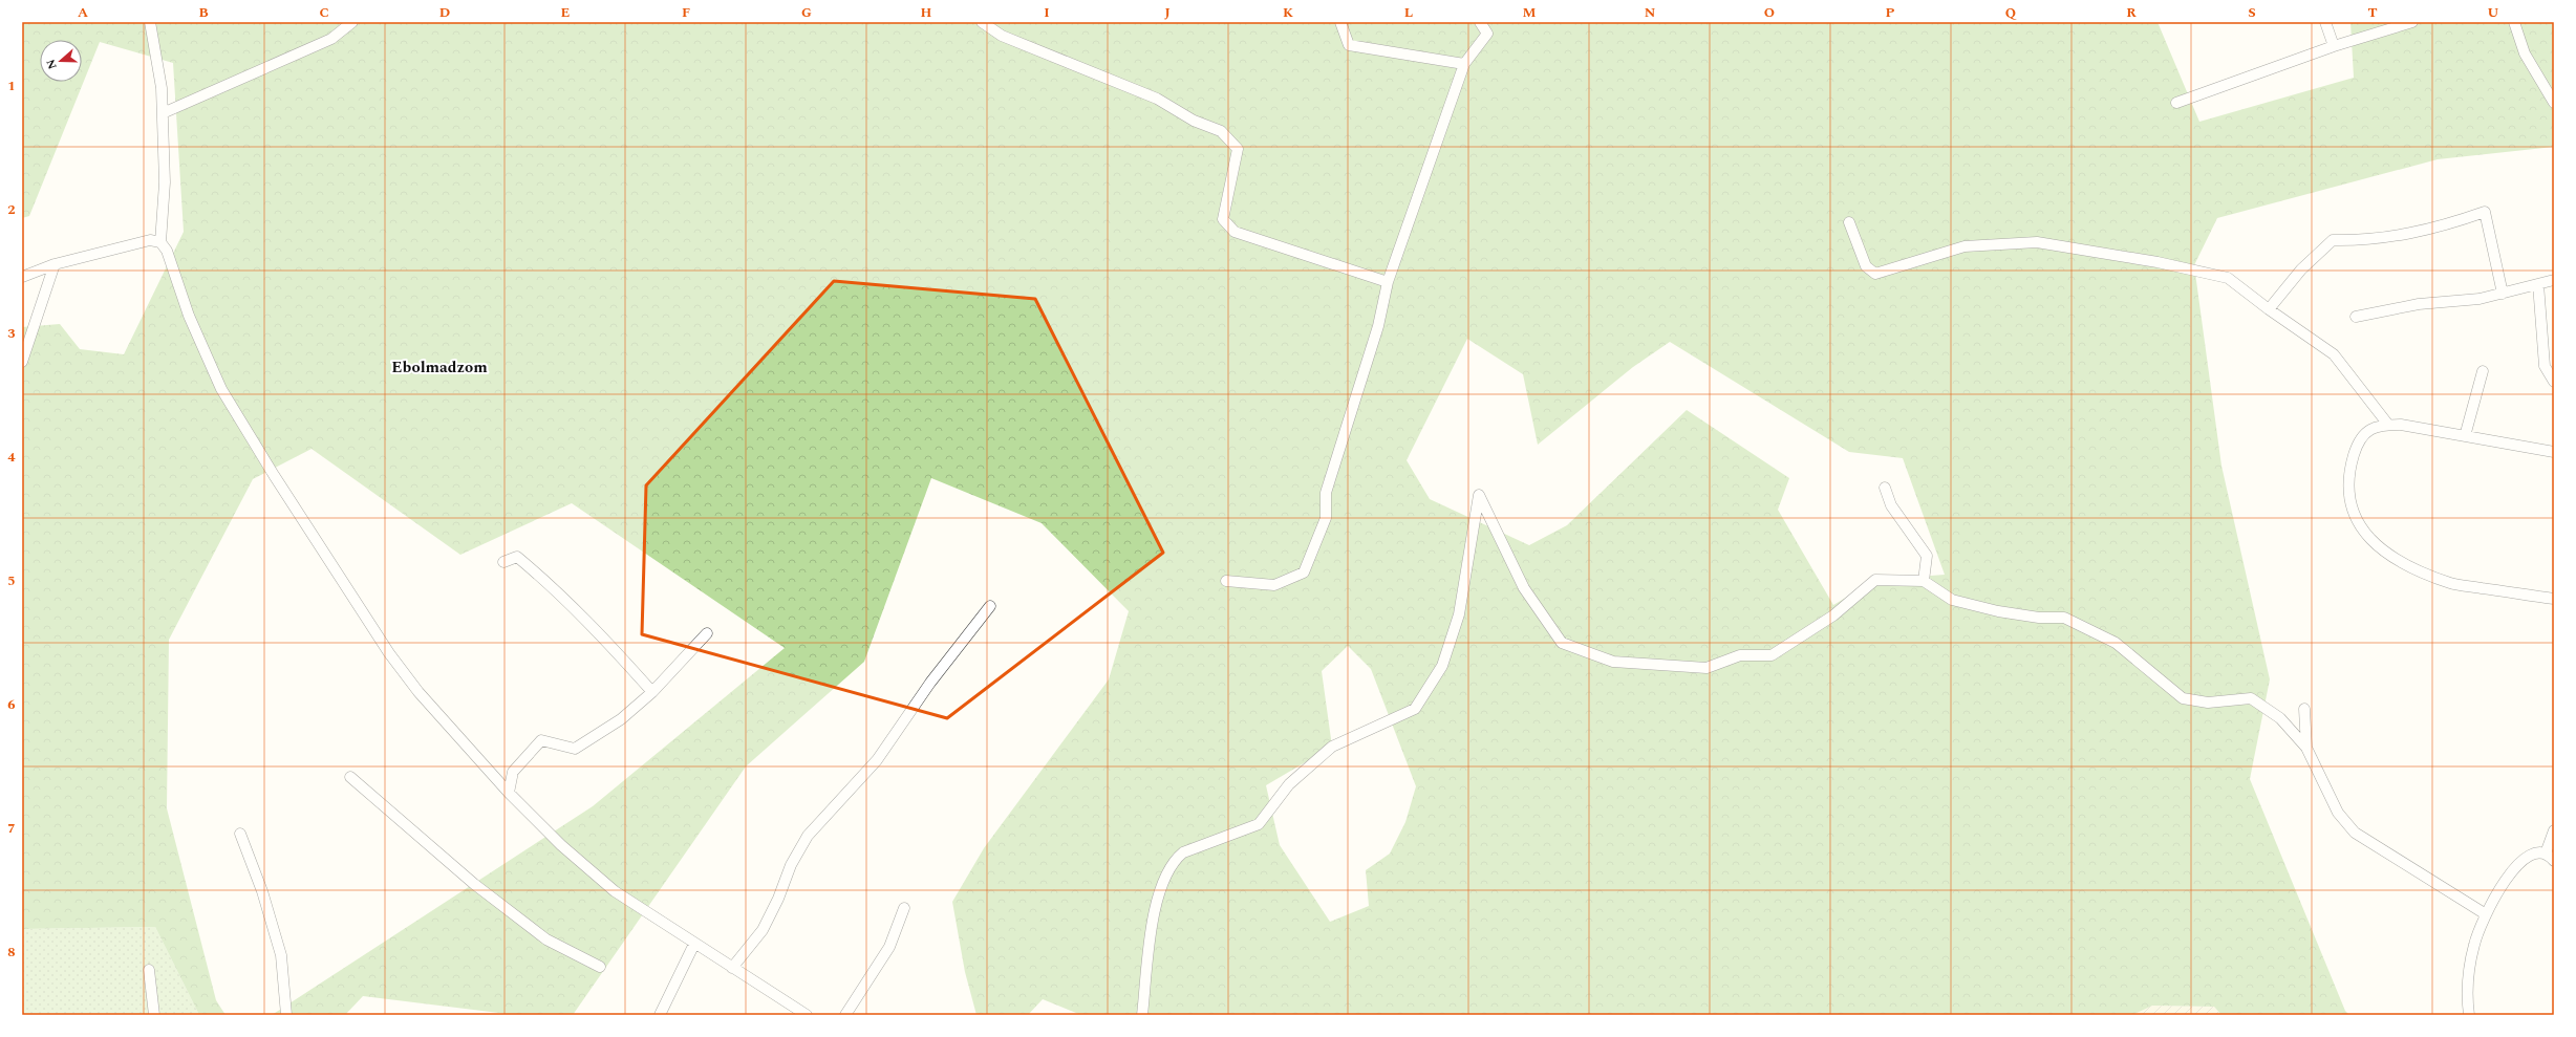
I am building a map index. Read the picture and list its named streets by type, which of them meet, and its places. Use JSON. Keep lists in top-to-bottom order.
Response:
{
  "districts": ["Ebolmadzom"],
  "north": "left",
  "grid": {
    "columns": [
      "A",
      "B",
      "C",
      "D",
      "E",
      "F",
      "G",
      "H",
      "I",
      "J",
      "K",
      "L",
      "M",
      "N",
      "O",
      "P",
      "Q",
      "R",
      "S",
      "T",
      "U"
    ],
    "rows": [
      "1",
      "2",
      "3",
      "4",
      "5",
      "6",
      "7",
      "8"
    ]
  }
}
